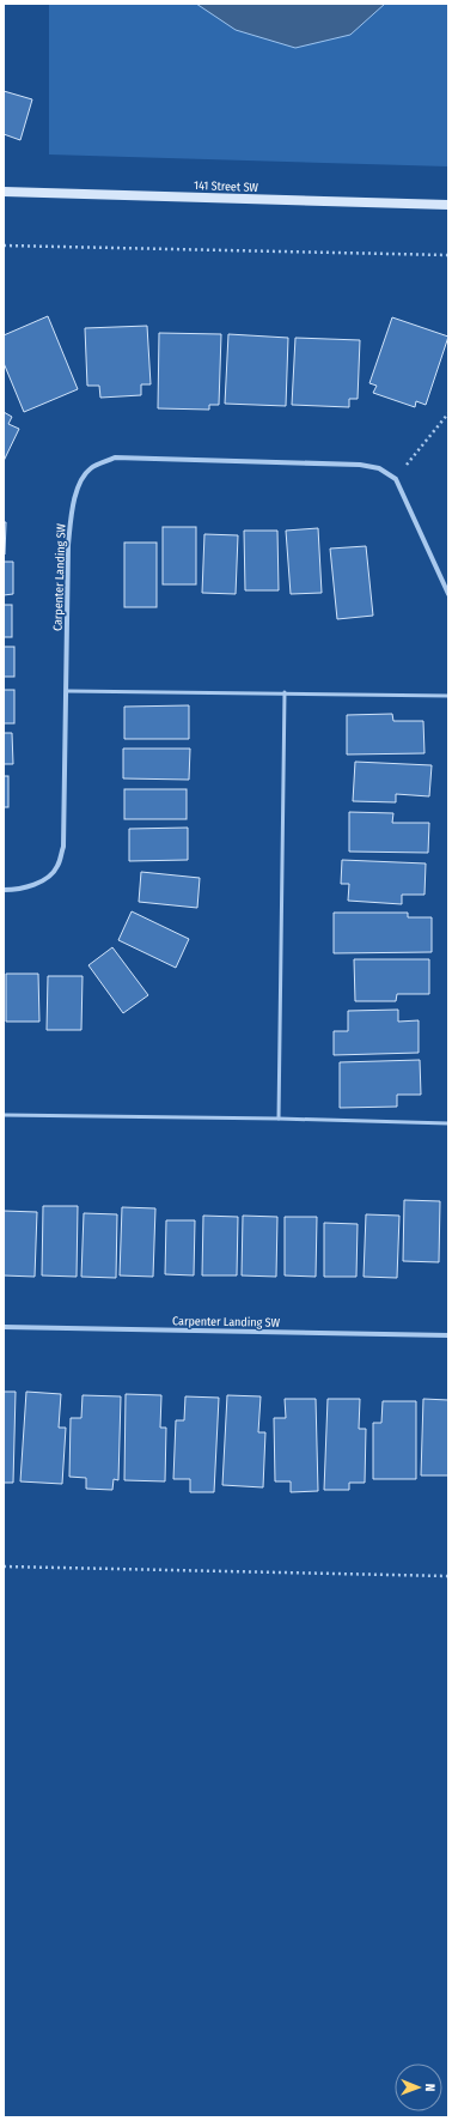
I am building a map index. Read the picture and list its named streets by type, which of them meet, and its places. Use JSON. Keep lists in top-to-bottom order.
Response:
{
  "streets": {
    "main road": ["141 Street SW"],
    "street": ["Carpenter Landing SW"]
  },
  "north": "right"
}
